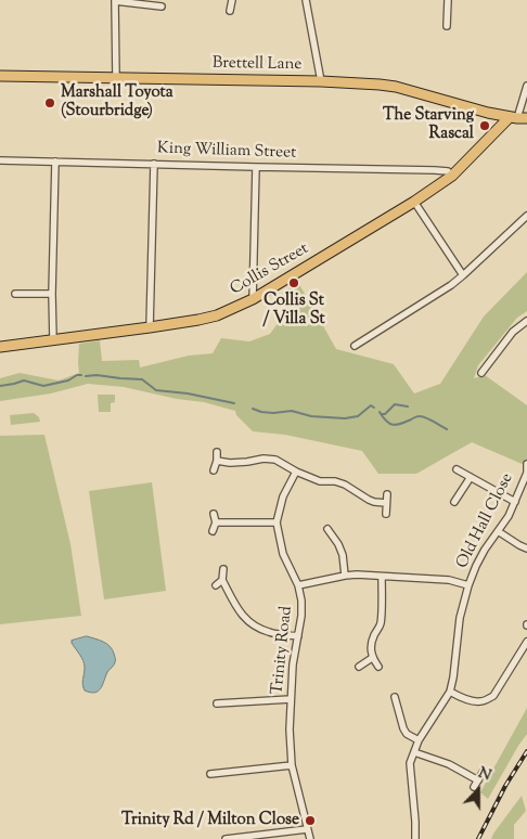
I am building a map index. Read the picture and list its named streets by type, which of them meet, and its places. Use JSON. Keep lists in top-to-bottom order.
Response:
{
  "streets": {
    "main road": ["Brettell Lane", "Collis Street"],
    "street": ["King William Street", "Old Hall Close", "Trinity Road"]
  },
  "crossings": [
    ["Brettell Lane", "Collis Street"],
    ["King William Street", "Collis Street"]
  ],
  "places": [
    "Marshall Toyota (Stourbridge)",
    "The Starving Rascal",
    "Collis St / Villa St",
    "Trinity Rd / Milton Close"
  ],
  "north": "top"
}
